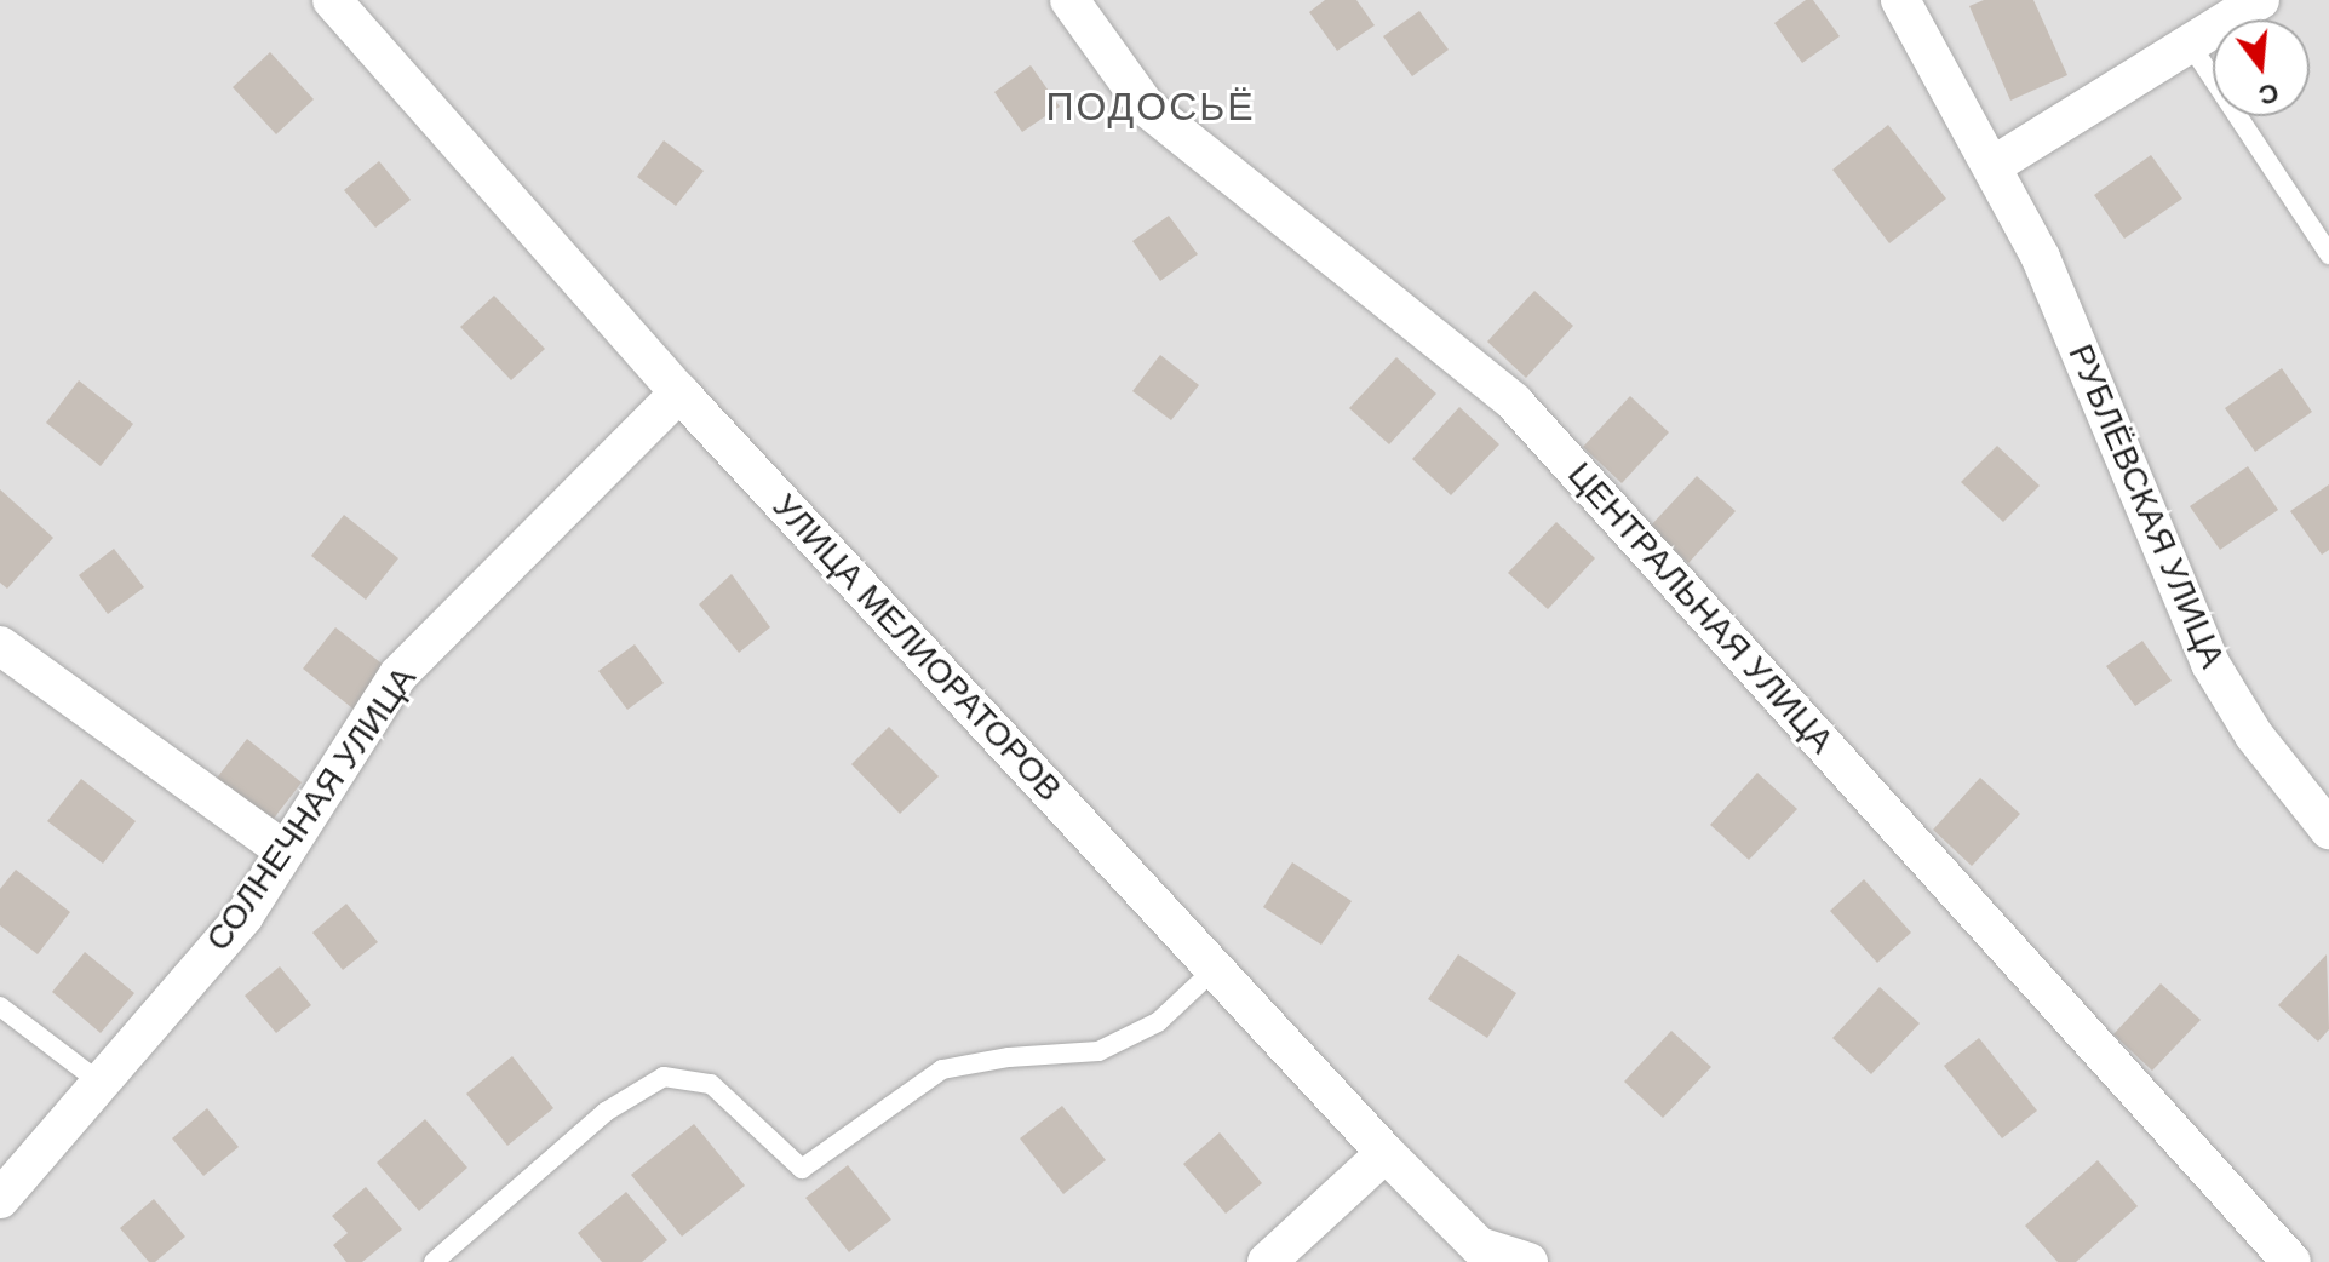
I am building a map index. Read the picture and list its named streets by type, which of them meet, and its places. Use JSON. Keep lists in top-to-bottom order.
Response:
{
  "streets": {
    "street": [
      "РУБЛЁВСКАЯ УЛИЦА",
      "ЦЕНТРАЛЬНАЯ УЛИЦА",
      "УЛИЦА МЕЛИОРАТОРОВ",
      "СОЛНЕЧНАЯ УЛИЦА"
    ]
  },
  "crossings": [
    ["УЛИЦА МЕЛИОРАТОРОВ", "СОЛНЕЧНАЯ УЛИЦА"]
  ],
  "districts": ["ПОДОСЬЁ"],
  "north": "bottom"
}
